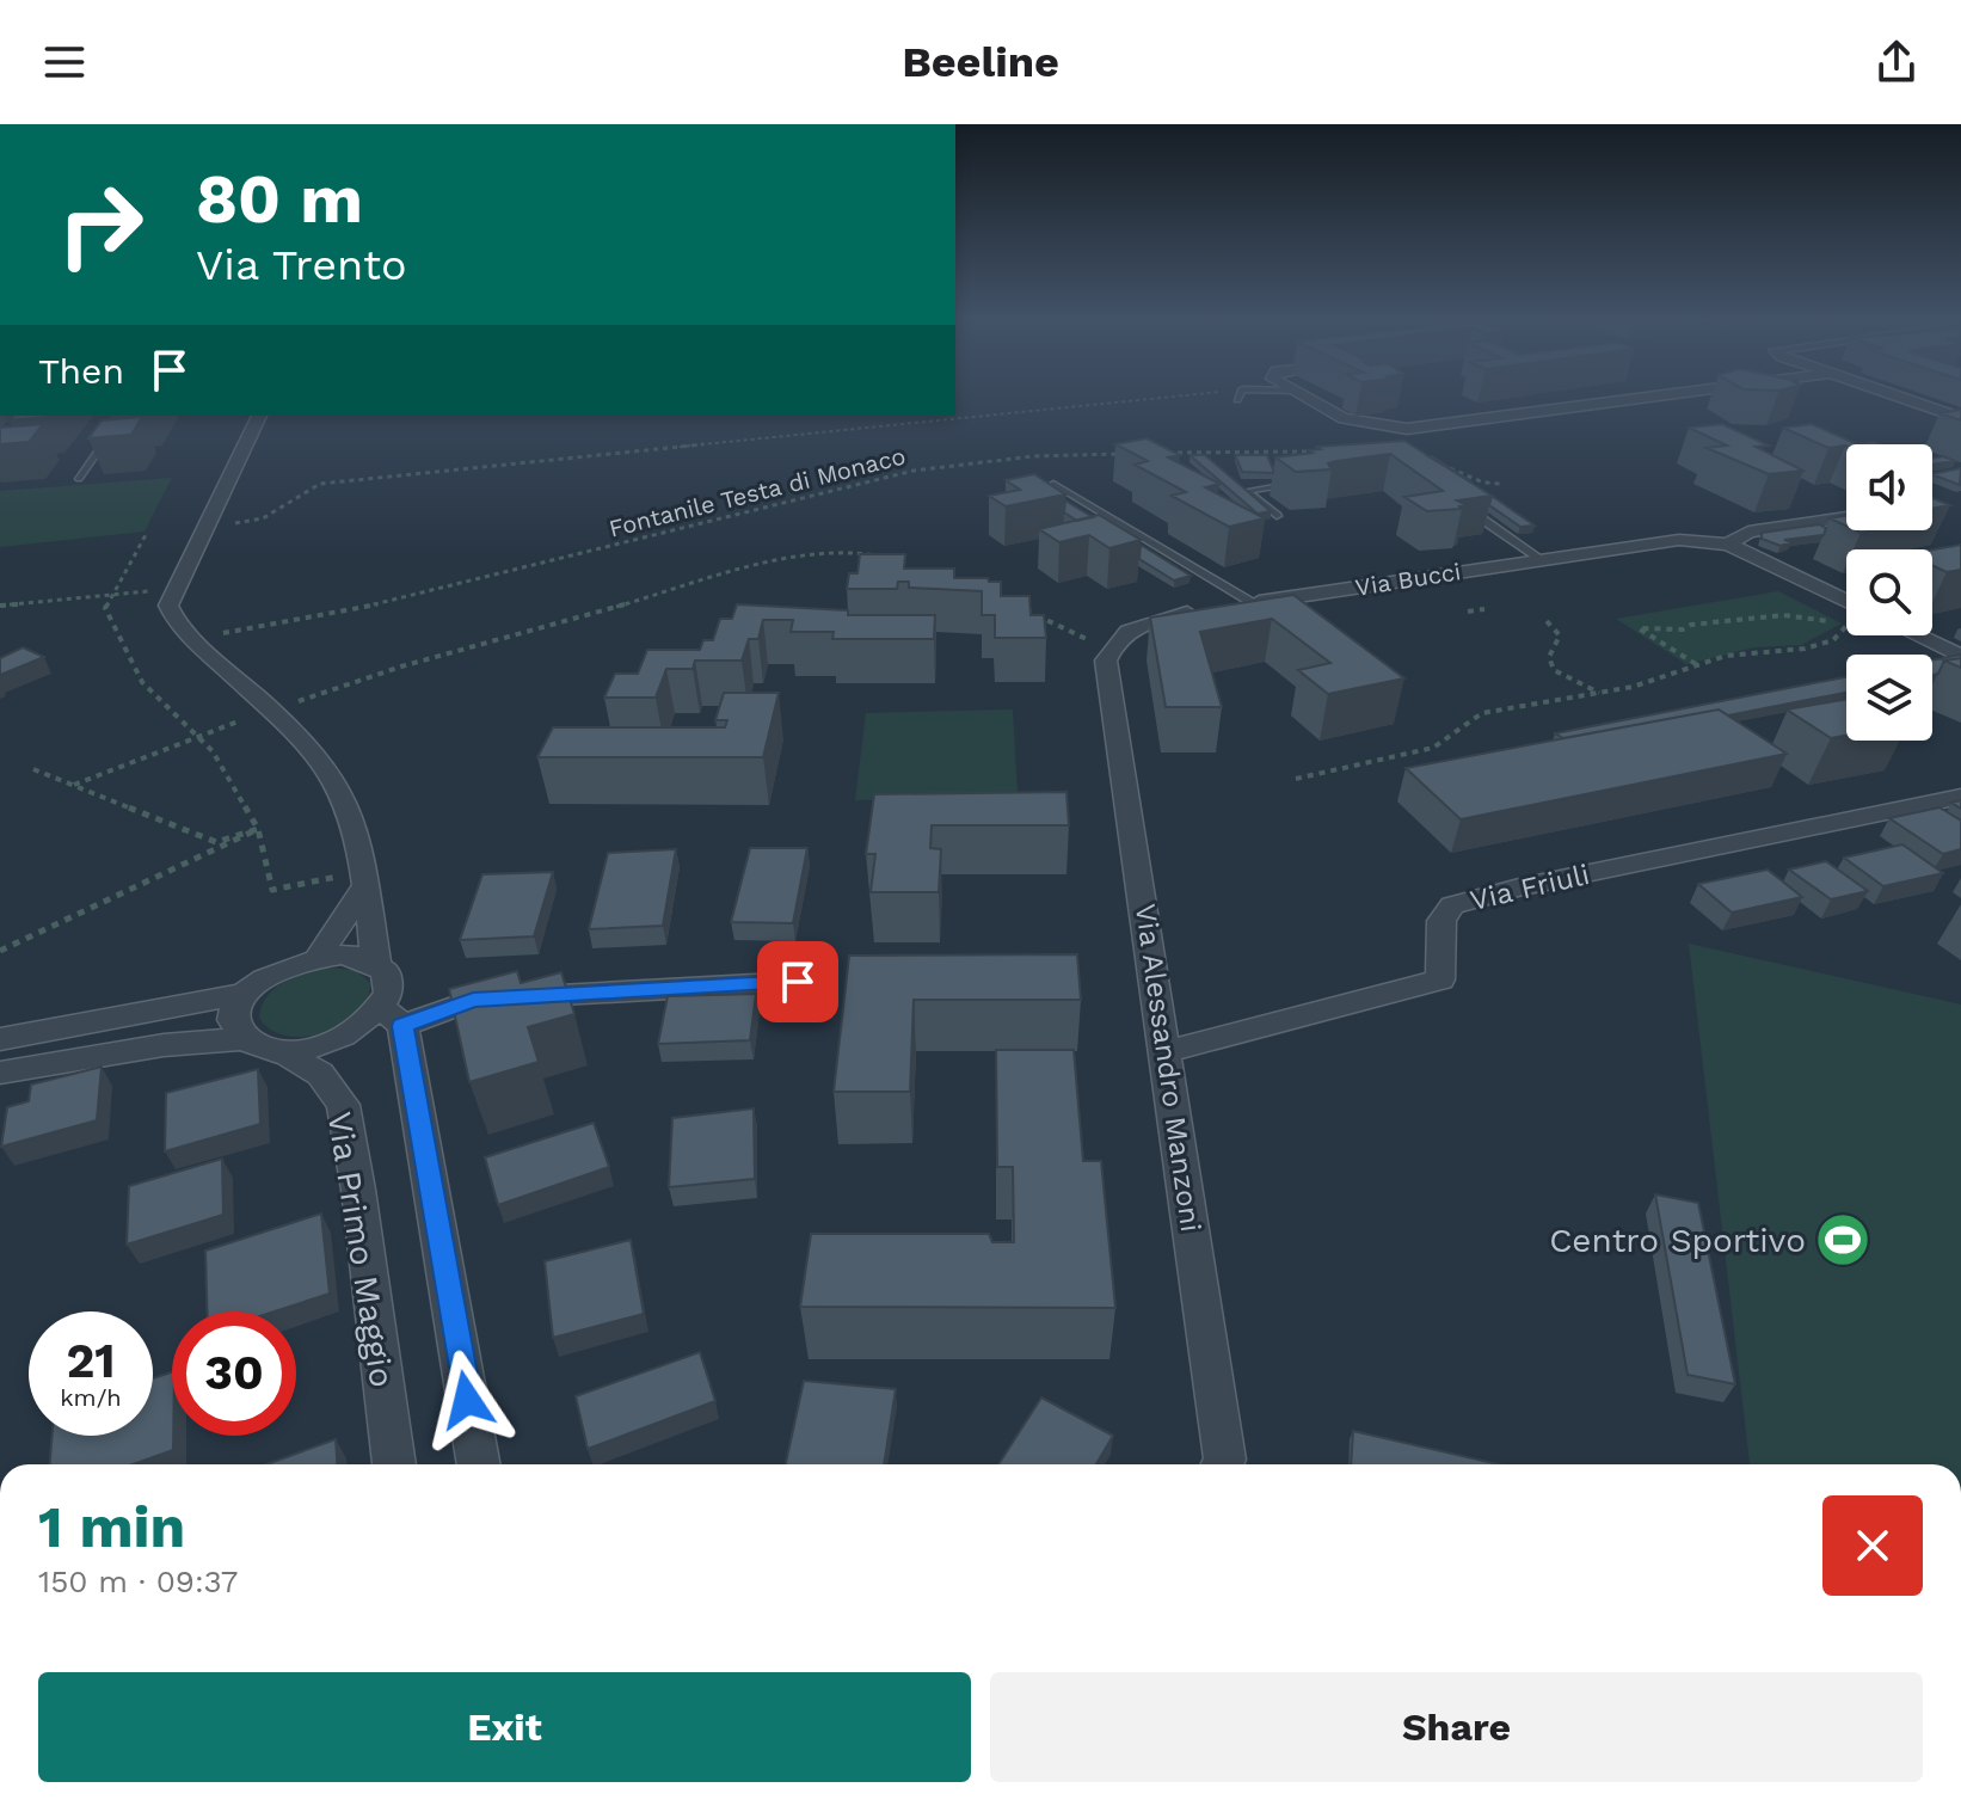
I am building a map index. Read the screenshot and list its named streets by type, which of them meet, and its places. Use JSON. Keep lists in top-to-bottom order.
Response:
{
  "streets": {
    "street": [
      "Via Bucci",
      "Via Friuli",
      "Via Alessandro Manzoni",
      "Via Primo Maggio"
    ],
    "path": ["Fontanile Testa di Monaco"]
  },
  "crossings": [
    ["Via Bucci", "Via Alessandro Manzoni"],
    ["Via Friuli", "Via Alessandro Manzoni"]
  ],
  "places": {
    "sports": ["Centro Sportivo"]
  },
  "page": {
    "header": "Beeline",
    "turn": ["80 m", "Via Trento"],
    "then": "Then",
    "speed": "21 km/h",
    "limit": "30",
    "heading": ["1 min", "150 m · 09:37"],
    "buttons": ["Exit", "Share"]
  }
}
